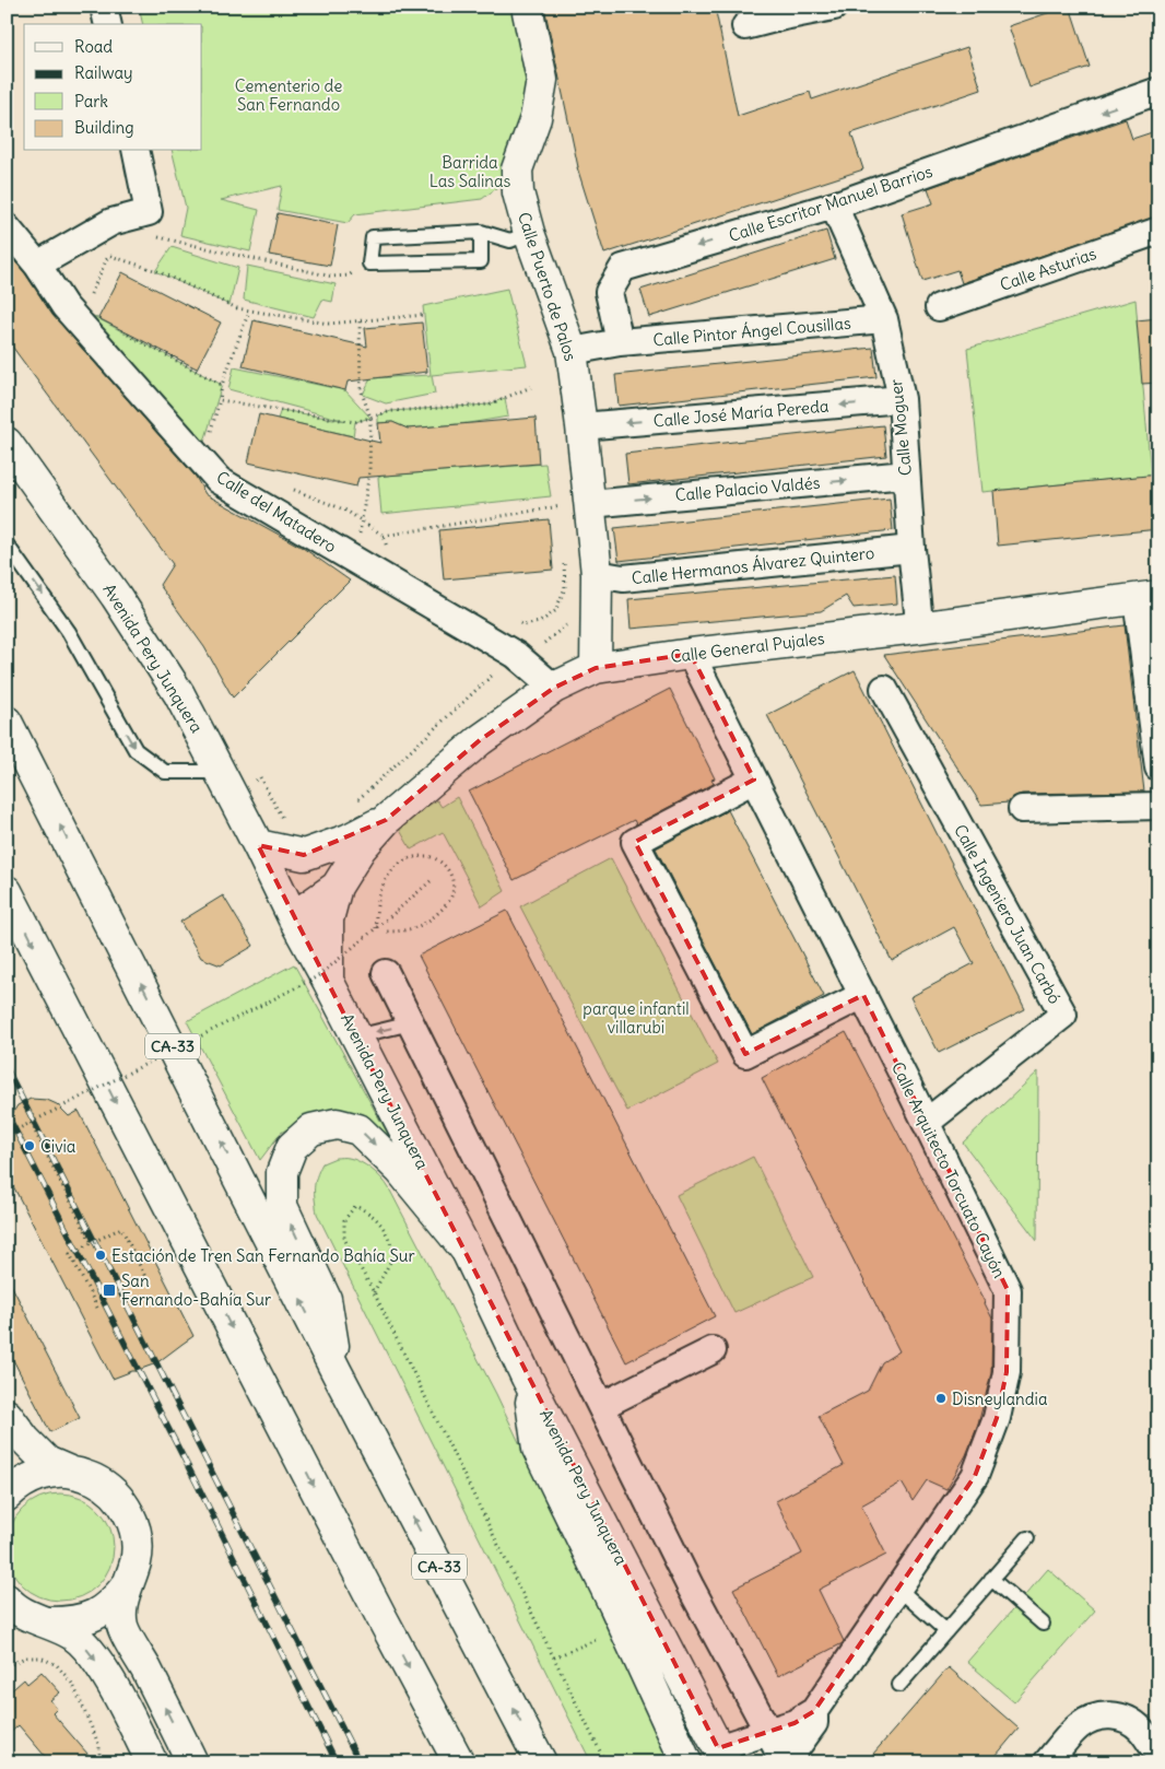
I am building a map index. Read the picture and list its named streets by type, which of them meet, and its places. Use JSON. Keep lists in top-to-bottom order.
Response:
{
  "streets": {
    "main road": [
      "Calle Puerto de Palos",
      "Calle General Pujales",
      "Avenida Pery Junquera",
      "CA-33"
    ],
    "street": [
      "Calle Escritor Manuel Barrios",
      "Calle Asturias",
      "Calle Pintor Ángel Cousillas",
      "Calle José María Pereda",
      "Calle Moguer",
      "Calle Palacio Valdés",
      "Calle del Matadero",
      "Calle Hermanos Álvarez Quintero",
      "Calle Ingeniero Juan Carbó",
      "Calle Arquitecto Torcuato Cayón"
    ]
  },
  "crossings": [
    ["Calle Escritor Manuel Barrios", "Calle Pintor Ángel Cousillas"],
    ["Calle Escritor Manuel Barrios", "Calle Moguer"],
    ["Calle Puerto de Palos", "Calle José María Pereda"],
    ["Calle Puerto de Palos", "Calle Palacio Valdés"],
    ["Calle Puerto de Palos", "Calle Hermanos Álvarez Quintero"],
    ["Calle Puerto de Palos", "Calle General Pujales"],
    ["Calle Pintor Ángel Cousillas", "Calle Moguer"],
    ["Calle José María Pereda", "Calle Moguer"],
    ["Calle Moguer", "Calle Palacio Valdés"],
    ["Calle Moguer", "Calle Hermanos Álvarez Quintero"],
    ["Calle Moguer", "Calle General Pujales"],
    ["Calle del Matadero", "Calle General Pujales"],
    ["Calle General Pujales", "Calle Arquitecto Torcuato Cayón"],
    ["Calle Ingeniero Juan Carbó", "Calle Arquitecto Torcuato Cayón"]
  ],
  "one_way": ["Calle Escritor Manuel Barrios", "Calle José María Pereda", "Calle Palacio Valdés"],
  "parks": ["Cementerio de San Fernando", "Barrida Las Salinas", "parque infantil villarubi"],
  "places": {
    "other": ["Civia", "Estación de Tren San Fernando Bahía Sur", "Disneylandia"],
    "transit": ["San Fernando-Bahía Sur"]
  },
  "legend": [
    "Road",
    "Railway",
    "Park",
    "Building"
  ]
}
